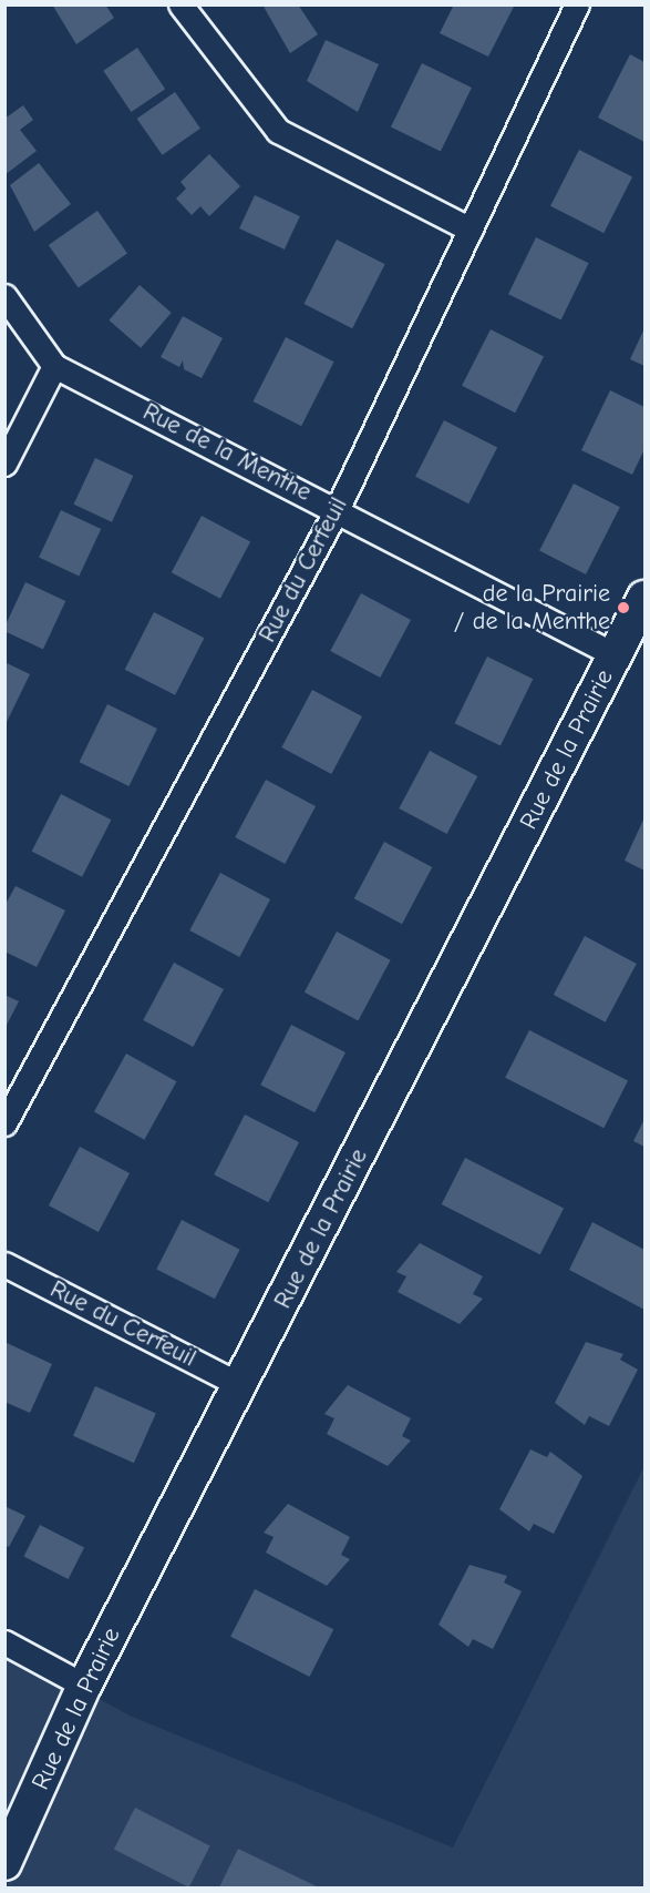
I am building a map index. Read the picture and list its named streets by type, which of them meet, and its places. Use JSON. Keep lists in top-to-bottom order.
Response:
{
  "streets": {
    "street": ["Rue de la Menthe", "Rue du Cerfeuil", "Rue de la Prairie"]
  },
  "crossings": [
    ["Rue de la Menthe", "Rue du Cerfeuil"],
    ["Rue de la Menthe", "Rue de la Prairie"],
    ["Rue du Cerfeuil", "Rue de la Prairie"]
  ],
  "places": ["de la Prairie / de la Menthe"]
}
